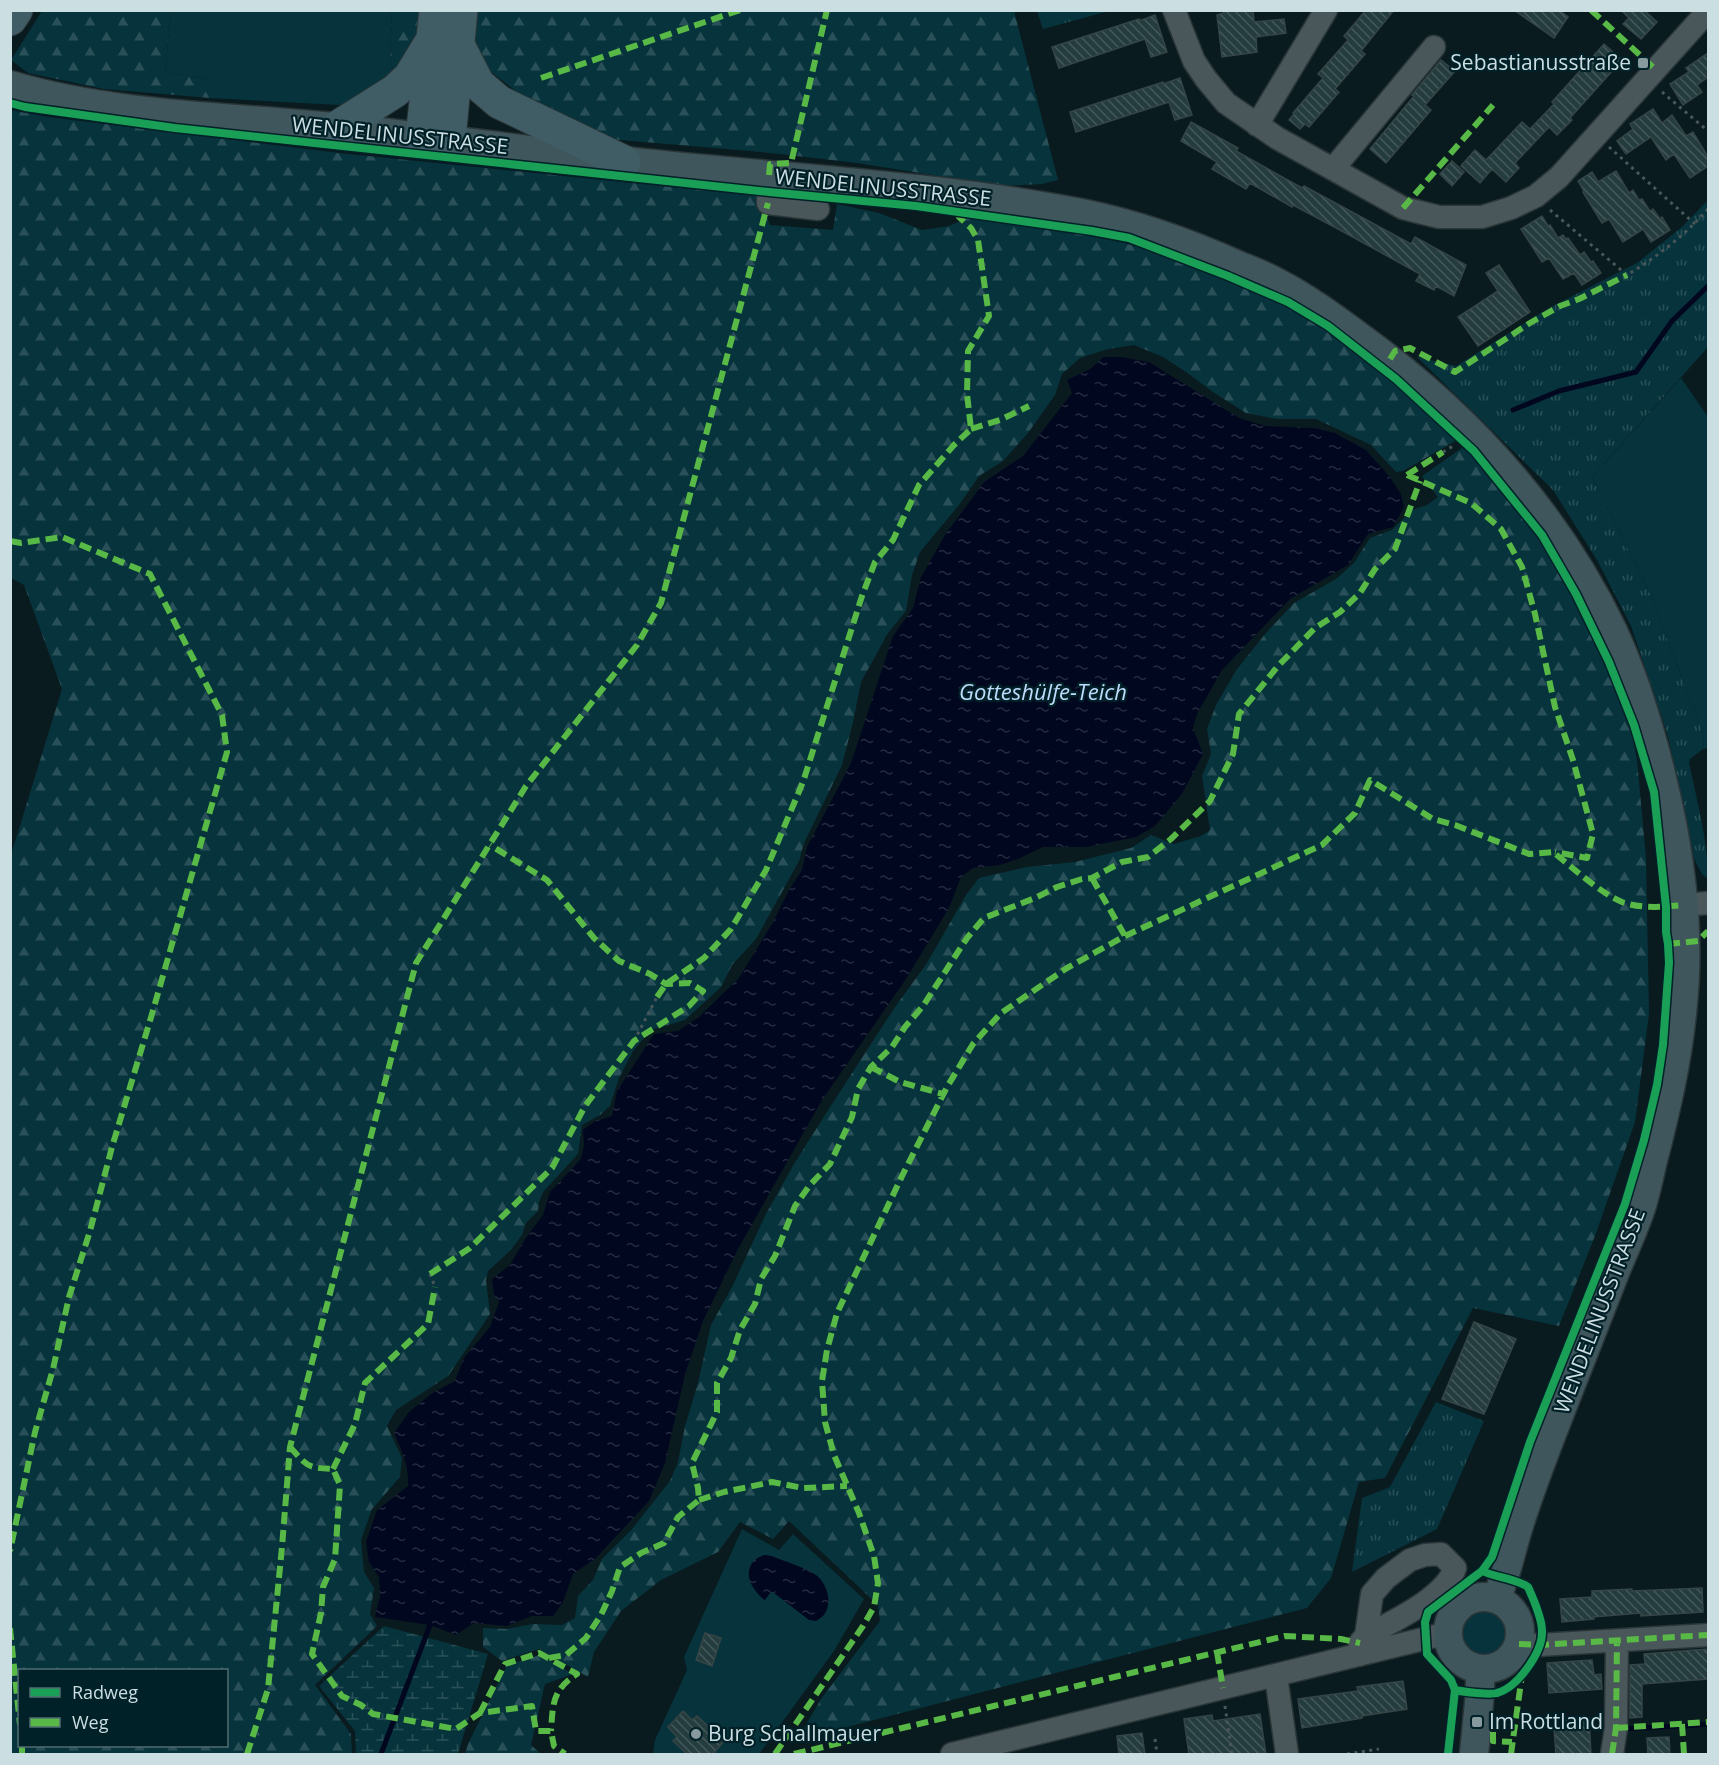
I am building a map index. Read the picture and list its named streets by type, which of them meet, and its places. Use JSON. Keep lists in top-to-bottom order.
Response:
{
  "streets": {
    "main road": ["WENDELINUSSTRASSE"]
  },
  "water": ["Gotteshülfe-Teich"],
  "places": {
    "transit": ["Sebastianusstraße", "Im Rottland"],
    "other": ["Burg Schallmauer"]
  },
  "legend": ["Radweg", "Weg"]
}
